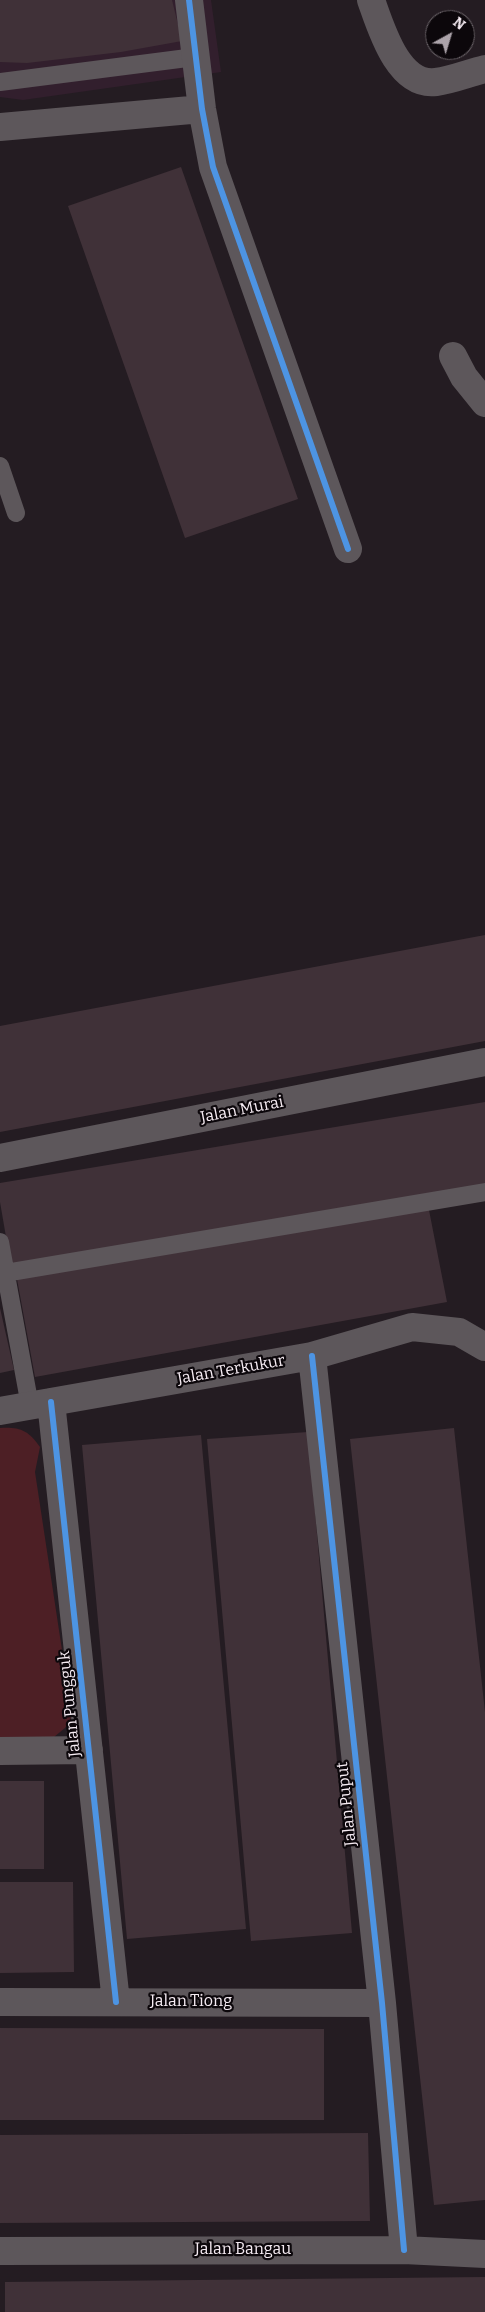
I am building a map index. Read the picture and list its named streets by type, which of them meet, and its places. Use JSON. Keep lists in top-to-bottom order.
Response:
{
  "streets": {
    "street": [
      "Jalan Murai",
      "Jalan Terkukur",
      "Jalan Pungguk",
      "Jalan Puput",
      "Jalan Tiong",
      "Jalan Bangau"
    ]
  },
  "crossings": [
    ["Jalan Terkukur", "Jalan Pungguk"],
    ["Jalan Terkukur", "Jalan Puput"],
    ["Jalan Pungguk", "Jalan Tiong"],
    ["Jalan Puput", "Jalan Tiong"],
    ["Jalan Puput", "Jalan Bangau"]
  ],
  "north": "top right"
}
